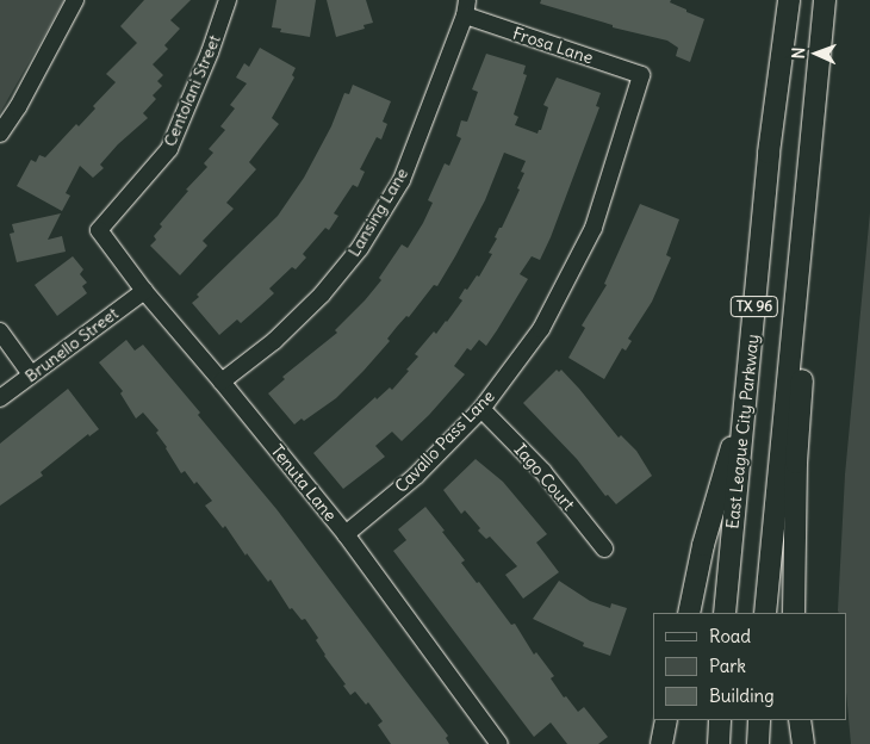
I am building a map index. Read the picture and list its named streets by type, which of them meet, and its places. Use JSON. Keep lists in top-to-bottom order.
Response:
{
  "streets": {
    "main road": ["TX 96", "East League City Parkway"],
    "street": [
      "Frosa Lane",
      "Centolani Street",
      "Lansing Lane",
      "Brunello Street",
      "Cavallo Pass Lane",
      "Iago Court",
      "Tenuta Lane"
    ]
  },
  "crossings": [
    ["Frosa Lane", "Lansing Lane"],
    ["Frosa Lane", "Cavallo Pass Lane"],
    ["Centolani Street", "Tenuta Lane"],
    ["Lansing Lane", "Tenuta Lane"],
    ["Brunello Street", "Tenuta Lane"],
    ["Cavallo Pass Lane", "Iago Court"],
    ["Cavallo Pass Lane", "Tenuta Lane"]
  ],
  "legend": ["Road", "Park", "Building"],
  "north": "left"
}
